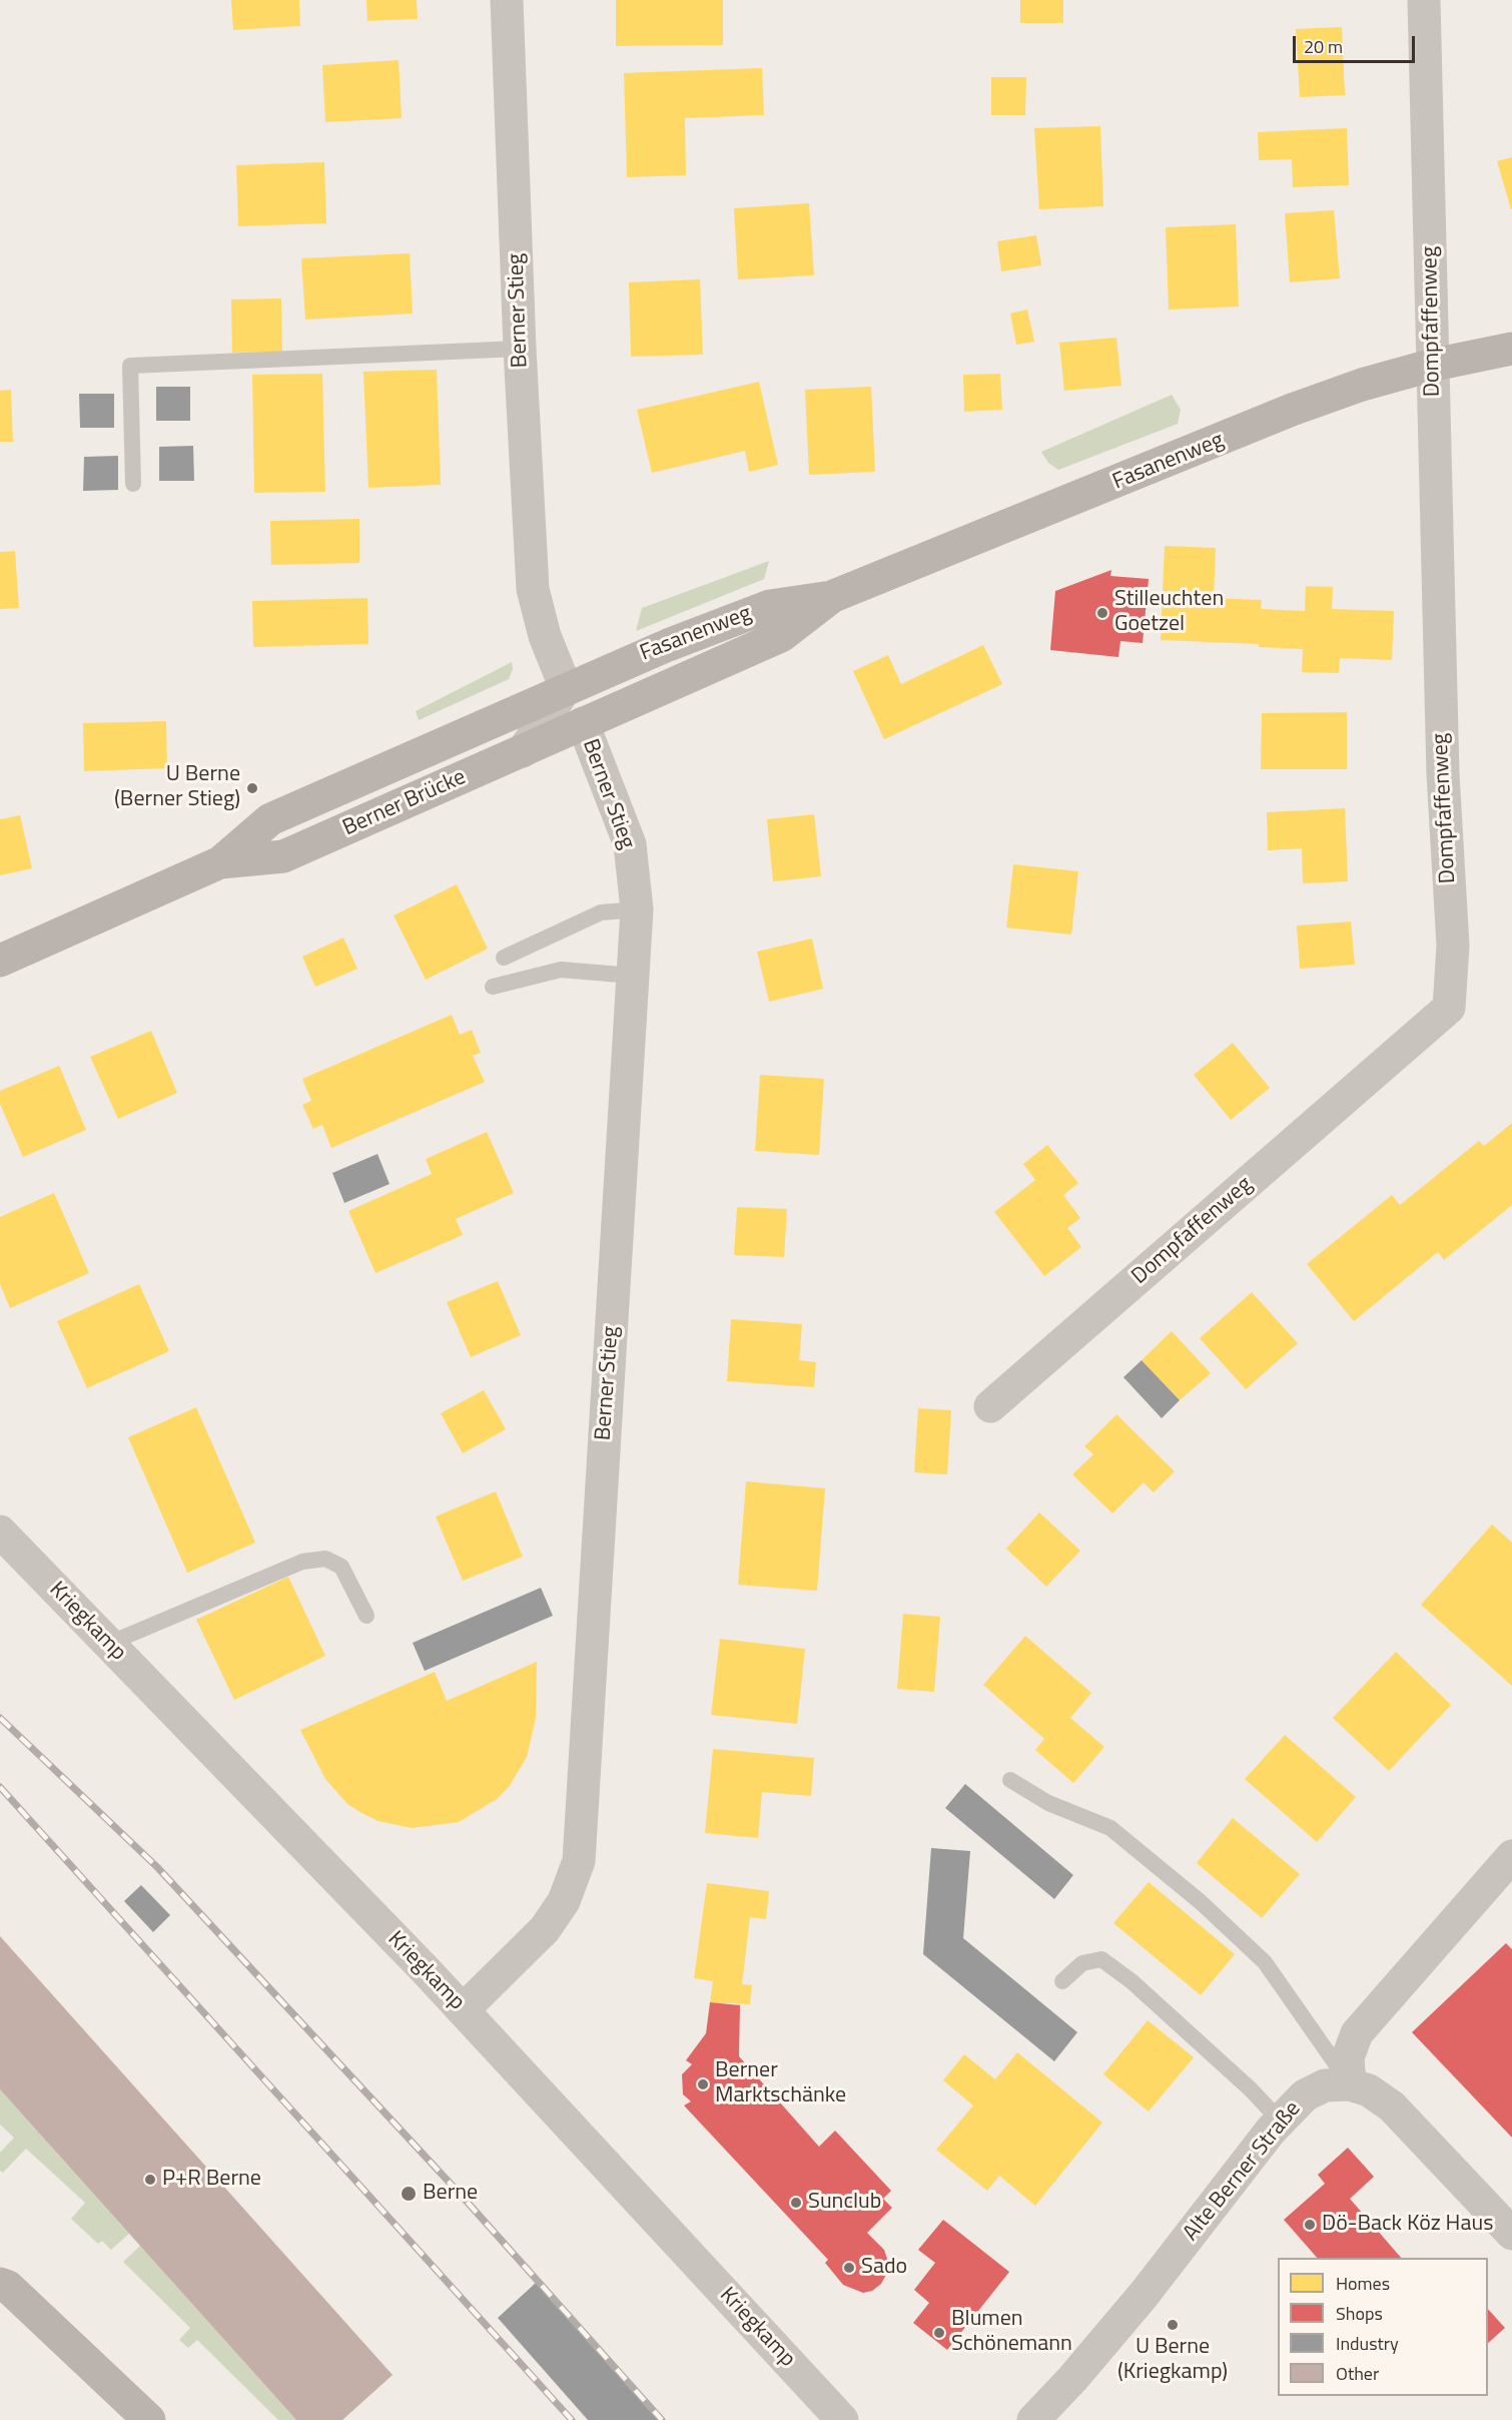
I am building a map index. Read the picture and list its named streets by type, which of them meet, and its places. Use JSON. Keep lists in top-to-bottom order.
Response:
{
  "streets": {
    "main road": ["Fasanenweg", "Berner Brücke"],
    "street": [
      "Berner Stieg",
      "Dompfaffenweg",
      "Kriegkamp",
      "Alte Berner Straße"
    ]
  },
  "crossings": [
    ["Berner Stieg", "Fasanenweg"],
    ["Berner Stieg", "Berner Brücke"],
    ["Berner Stieg", "Kriegkamp"],
    ["Dompfaffenweg", "Fasanenweg"],
    ["Fasanenweg", "Berner Brücke"]
  ],
  "places": [
    "Stilleuchten Goetzel",
    "U Berne (Berner Stieg)",
    "Berner Marktschänke",
    "P+R Berne",
    "Berne",
    "Sunclub",
    "Dö-Back Köz Haus",
    "Sado",
    "U Berne (Kriegkamp)",
    "Blumen Schönemann"
  ],
  "legend": [
    "Homes",
    "Shops",
    "Industry",
    "Other"
  ],
  "scale_bar": "20 m"
}
